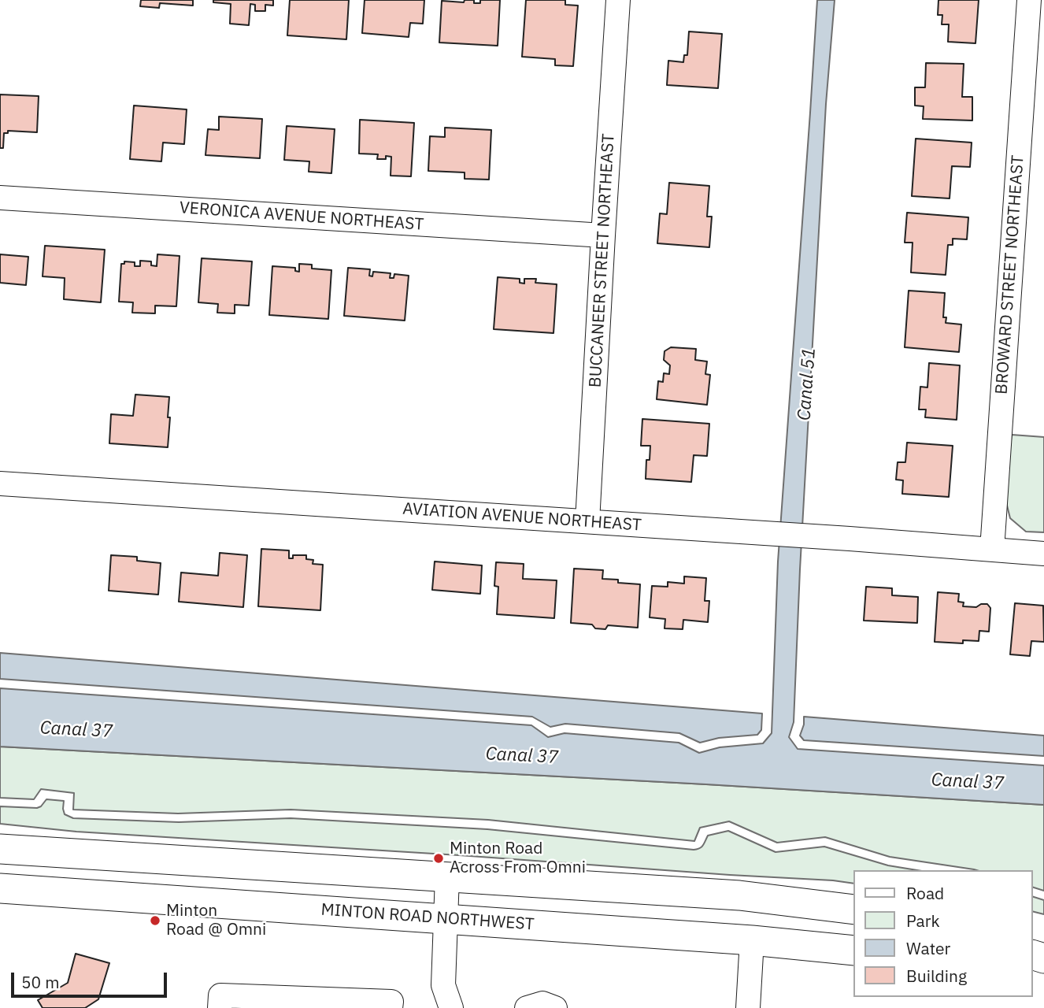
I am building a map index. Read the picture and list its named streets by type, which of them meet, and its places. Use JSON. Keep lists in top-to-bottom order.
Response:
{
  "streets": {
    "main road": ["MINTON ROAD NORTHWEST"],
    "street": [
      "VERONICA AVENUE NORTHEAST",
      "BUCCANEER STREET NORTHEAST",
      "BROWARD STREET NORTHEAST",
      "AVIATION AVENUE NORTHEAST"
    ]
  },
  "crossings": [
    ["VERONICA AVENUE NORTHEAST", "BUCCANEER STREET NORTHEAST"],
    ["BUCCANEER STREET NORTHEAST", "AVIATION AVENUE NORTHEAST"],
    ["BROWARD STREET NORTHEAST", "AVIATION AVENUE NORTHEAST"]
  ],
  "water": ["Canal 51", "Canal 37"],
  "places": ["Minton Road Across From Omni", "Minton Road @ Omni"],
  "legend": [
    "Road",
    "Park",
    "Water",
    "Building"
  ],
  "scale_bar": "50 m"
}
